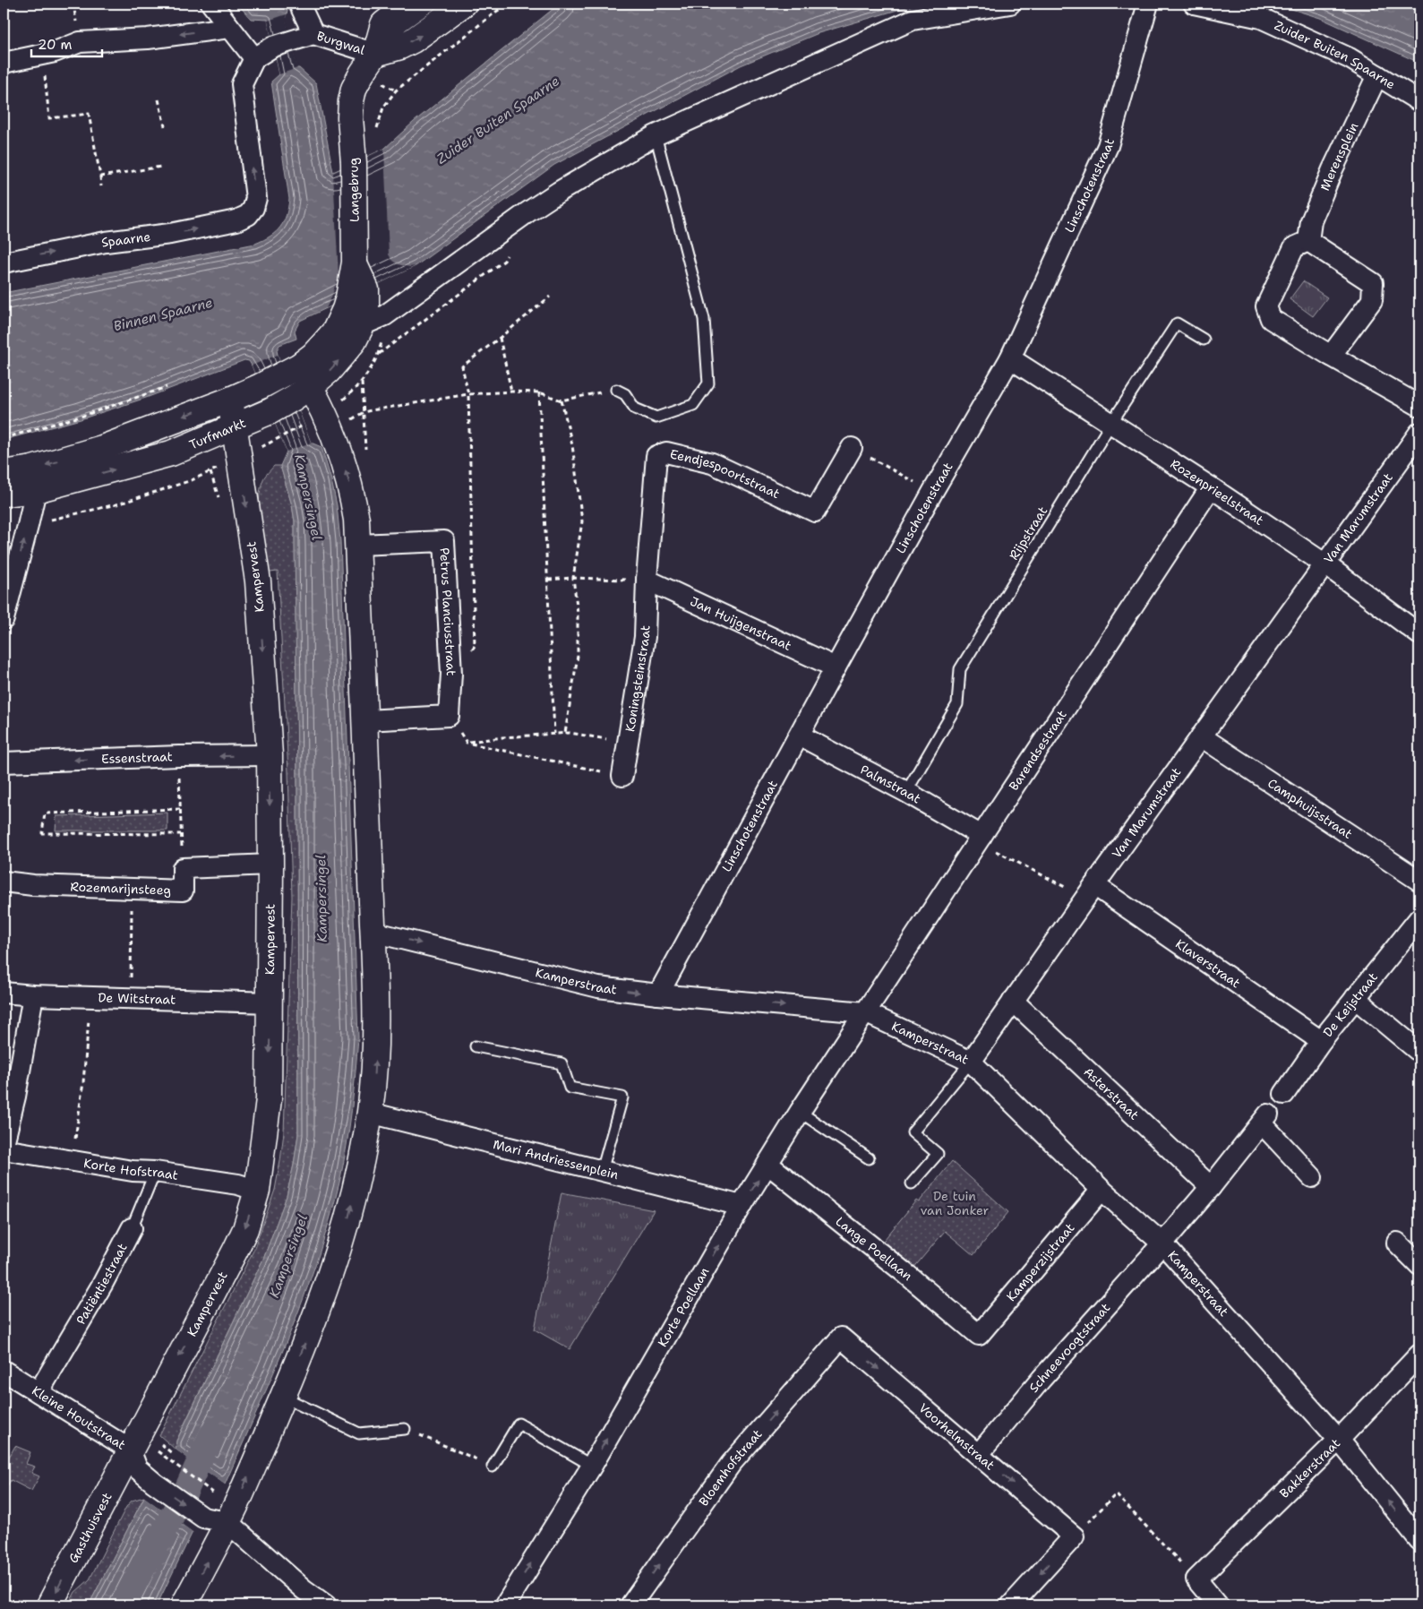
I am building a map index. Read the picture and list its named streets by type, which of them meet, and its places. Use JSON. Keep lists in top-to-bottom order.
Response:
{
  "streets": {
    "street": [
      "Burgwal",
      "Zuider Buiten Spaarne",
      "Merensplein",
      "Linschotenstraat",
      "Langebrug",
      "Spaarne",
      "Turfmarkt",
      "Eendjespoortstraat",
      "Rozenprieelstraat",
      "Van Marumstraat",
      "Kampervest",
      "Petrus Planciusstraat",
      "Jan Huijgenstraat",
      "Koningsteinstraat",
      "Barendsestraat",
      "Essenstraat",
      "Palmstraat",
      "Camphuijsstraat",
      "Rozemarijnsteeg",
      "Klaverstraat",
      "Kamperstraat",
      "De Witstraat",
      "De Keijstraat",
      "Asterstraat",
      "Mari Andriessenplein",
      "Korte Hofstraat",
      "Lange Poellaan",
      "Kamperzijstraat",
      "Patiëntiestraat",
      "Korte Poellaan",
      "Schneevoogtstraat",
      "Kleine Houtstraat",
      "Voorhelmstraat",
      "Bloemhofstraat",
      "Bakkerstraat",
      "Gasthuisvest"
    ],
    "lane": ["Rijpstraat"]
  },
  "crossings": [
    ["Burgwal", "Langebrug"],
    ["Zuider Buiten Spaarne", "Merensplein"],
    ["Linschotenstraat", "Rozenprieelstraat"],
    ["Linschotenstraat", "Jan Huijgenstraat"],
    ["Linschotenstraat", "Palmstraat"],
    ["Linschotenstraat", "Kamperstraat"],
    ["Langebrug", "Turfmarkt"],
    ["Turfmarkt", "Kampervest"],
    ["Eendjespoortstraat", "Jan Huijgenstraat"],
    ["Eendjespoortstraat", "Koningsteinstraat"],
    ["Rozenprieelstraat", "Van Marumstraat"],
    ["Rozenprieelstraat", "Rijpstraat"],
    ["Rozenprieelstraat", "Barendsestraat"],
    ["Van Marumstraat", "Camphuijsstraat"],
    ["Van Marumstraat", "Klaverstraat"],
    ["Van Marumstraat", "Kamperstraat"],
    ["Van Marumstraat", "Asterstraat"],
    ["Rijpstraat", "Palmstraat"],
    ["Kampervest", "Essenstraat"],
    ["Kampervest", "Rozemarijnsteeg"],
    ["Kampervest", "De Witstraat"],
    ["Kampervest", "Korte Hofstraat"],
    ["Kampervest", "Kleine Houtstraat"],
    ["Kampervest", "Gasthuisvest"],
    ["Jan Huijgenstraat", "Koningsteinstraat"],
    ["Barendsestraat", "Palmstraat"],
    ["Barendsestraat", "Kamperstraat"],
    ["Barendsestraat", "Korte Poellaan"],
    ["Klaverstraat", "De Keijstraat"],
    ["Kamperstraat", "Kamperzijstraat"],
    ["Kamperstraat", "Korte Poellaan"],
    ["Kamperstraat", "Schneevoogtstraat"],
    ["Kamperstraat", "Bakkerstraat"],
    ["Asterstraat", "Schneevoogtstraat"],
    ["Mari Andriessenplein", "Korte Poellaan"],
    ["Korte Hofstraat", "Patiëntiestraat"],
    ["Lange Poellaan", "Kamperzijstraat"],
    ["Lange Poellaan", "Korte Poellaan"],
    ["Patiëntiestraat", "Kleine Houtstraat"],
    ["Schneevoogtstraat", "Voorhelmstraat"],
    ["Kleine Houtstraat", "Gasthuisvest"],
    ["Voorhelmstraat", "Bloemhofstraat"]
  ],
  "one_way": [
    "Essenstraat",
    "Korte Poellaan",
    "Voorhelmstraat",
    "Bloemhofstraat"
  ],
  "water": ["Zuider Buiten Spaarne", "Binnen Spaarne", "Kampersingel"],
  "parks": ["De tuin van Jonker"],
  "scale_bar": "20 m"
}
